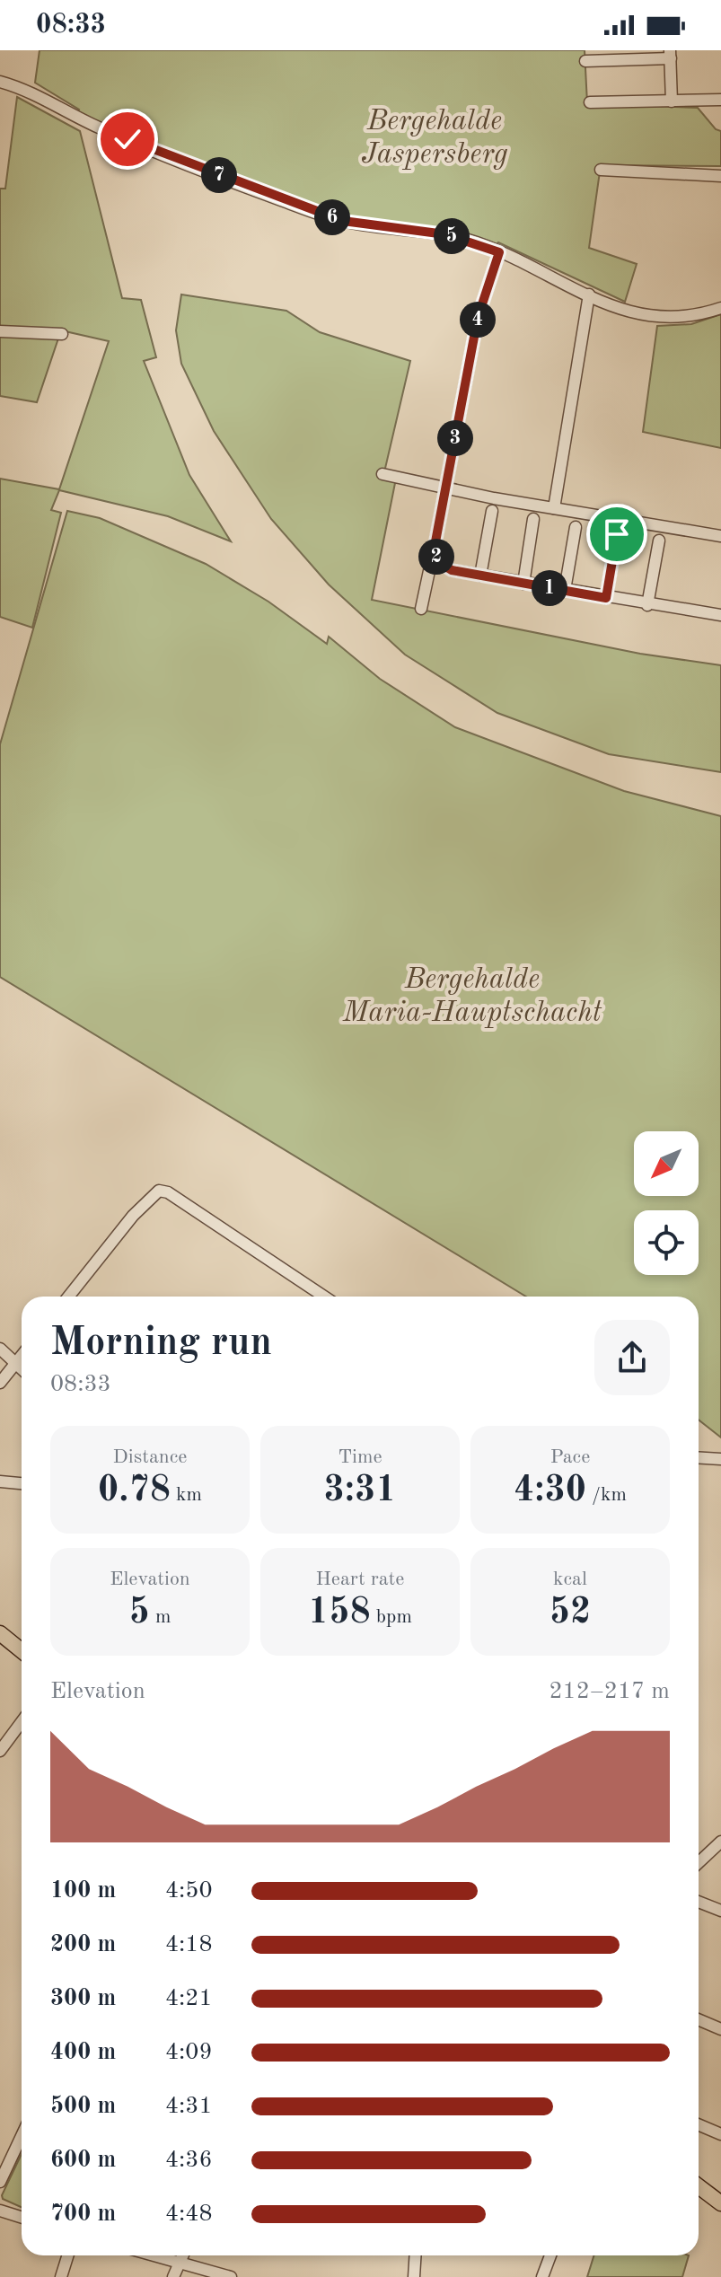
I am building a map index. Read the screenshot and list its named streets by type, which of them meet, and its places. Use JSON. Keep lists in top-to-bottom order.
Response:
{
  "parks": ["Bergehalde Jaspersberg", "Bergehalde Maria-Hauptschacht"],
  "north": "bottom left",
  "page": {
    "status": "08:33",
    "pins": [
      "7",
      "6",
      "5",
      "4",
      "3",
      "2",
      "1"
    ],
    "heading": ["Morning run", "08:33"],
    "stats": [
      ["Distance", "0.78 km"],
      ["Time", "3:31"],
      ["Pace", "4:30 /km"],
      ["Elevation", "5 m"],
      ["Heart rate", "158 bpm"],
      ["kcal", "52"]
    ],
    "chart": ["Elevation", "212–217 m"],
    "list": [
      {
        "name": "100 m",
        "note": "4:50"
      },
      {
        "name": "200 m",
        "note": "4:18"
      },
      {
        "name": "300 m",
        "note": "4:21"
      },
      {
        "name": "400 m",
        "note": "4:09"
      },
      {
        "name": "500 m",
        "note": "4:31"
      },
      {
        "name": "600 m",
        "note": "4:36"
      },
      {
        "name": "700 m",
        "note": "4:48"
      }
    ]
  }
}
